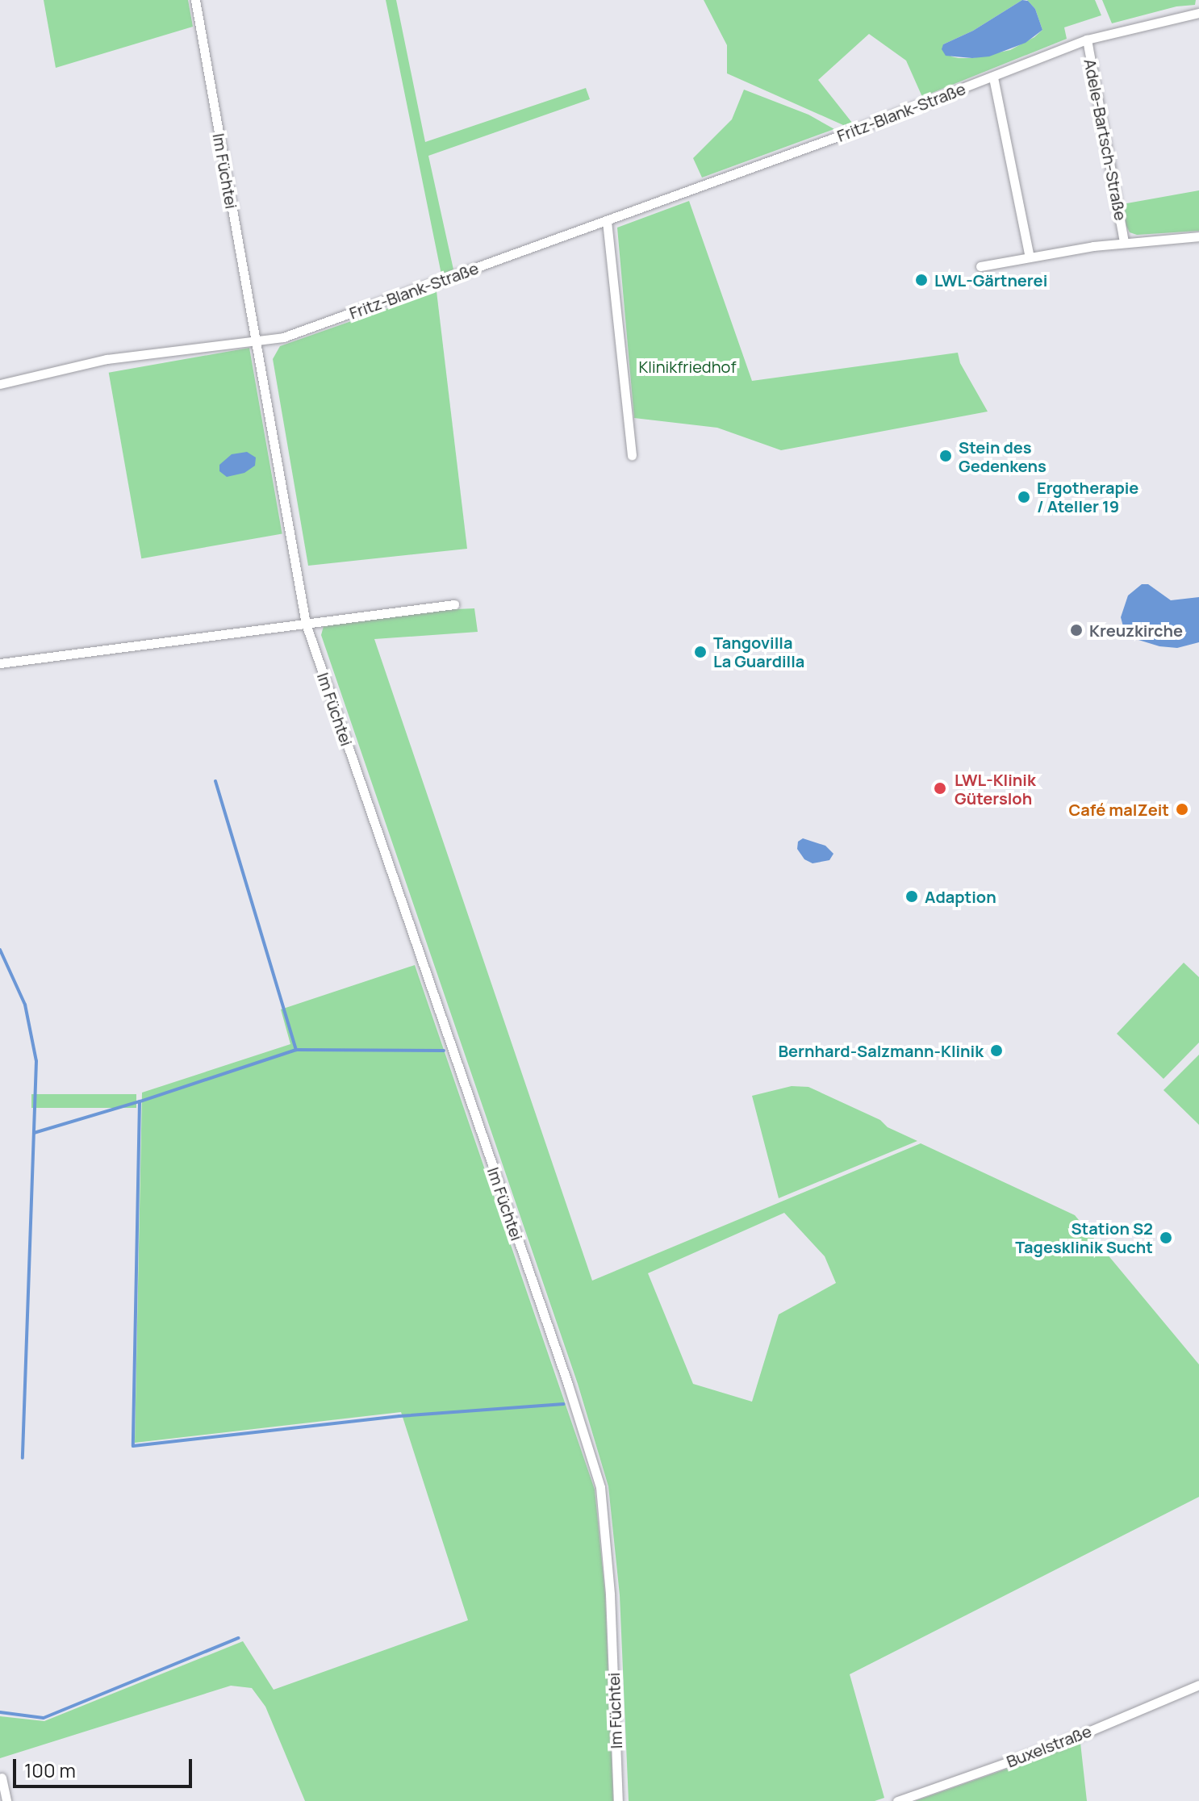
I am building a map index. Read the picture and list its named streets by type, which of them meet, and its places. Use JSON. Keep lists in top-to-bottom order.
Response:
{
  "streets": {
    "street": [
      "Fritz-Blank-Straße",
      "Adele-Bartsch-Straße",
      "Im Füchtei",
      "Buxelstraße"
    ]
  },
  "crossings": [
    ["Fritz-Blank-Straße", "Adele-Bartsch-Straße"],
    ["Fritz-Blank-Straße", "Im Füchtei"]
  ],
  "parks": ["Klinikfriedhof"],
  "places": [
    "LWL-Gärtnerei",
    "Stein des Gedenkens",
    "Ergotherapie / Ateller 19",
    "Kreuzkirche",
    "Tangovilla La Guardilla",
    "LWL-Klinik Gütersloh",
    "Café malZeit",
    "Adaption",
    "Bernhard-Salzmann-Klinik",
    "Station S2 Tagesklinik Sucht"
  ],
  "scale_bar": "100 m"
}
